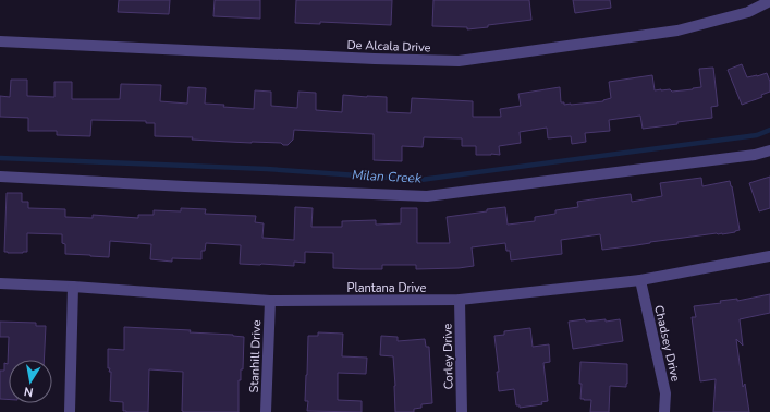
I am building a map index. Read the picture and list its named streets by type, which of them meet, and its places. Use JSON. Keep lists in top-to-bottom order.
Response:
{
  "streets": {
    "street": [
      "De Alcala Drive",
      "Plantana Drive",
      "Chadsey Drive",
      "Stanhill Drive",
      "Corley Drive"
    ]
  },
  "crossings": [
    ["Plantana Drive", "Chadsey Drive"],
    ["Plantana Drive", "Stanhill Drive"],
    ["Plantana Drive", "Corley Drive"]
  ],
  "water": ["Milan Creek"],
  "north": "bottom"
}
